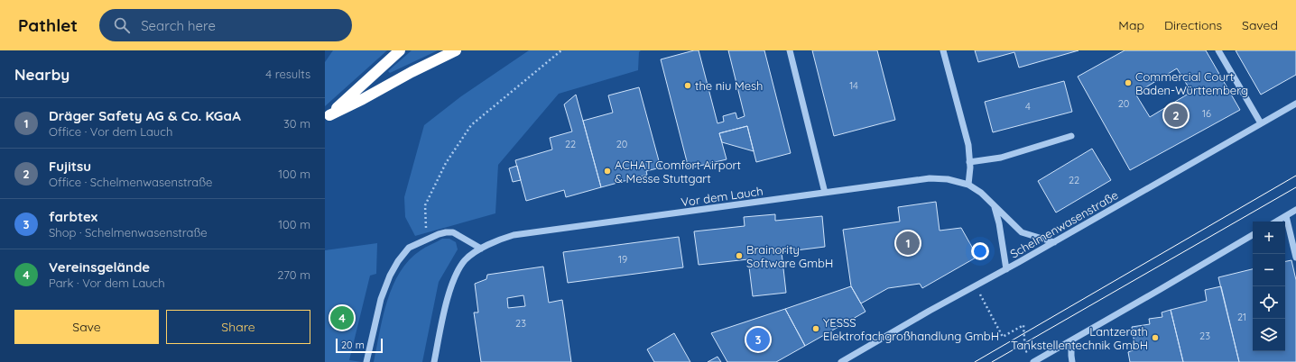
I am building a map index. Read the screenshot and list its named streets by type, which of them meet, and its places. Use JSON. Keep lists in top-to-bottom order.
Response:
{
  "streets": {
    "street": ["Vor dem Lauch", "Schelmenwasenstraße"]
  },
  "crossings": [
    ["Vor dem Lauch", "Schelmenwasenstraße"]
  ],
  "places": [
    "Commercial Court Baden-Württemberg",
    "the niu Mesh",
    "ACHAT Comfort Airport & Messe Stuttgart",
    "Brainority Software GmbH",
    "YESSS Elektrofachgroßhandlung GmbH",
    "Lantzerath Tankstellentechnik GmbH"
  ],
  "house_numbers": [
    "14",
    "20",
    "4",
    "16",
    "22",
    "20",
    "22",
    "19",
    "21",
    "23",
    "23"
  ],
  "scale_bar": "20 m",
  "page": {
    "header": "Pathlet",
    "search": "Search here",
    "nav": ["Map", "Directions", "Saved"],
    "heading": ["Nearby", "4 results"],
    "list": [
      {
        "mark": "1",
        "name": "Dräger Safety AG & Co. KGaA",
        "note": "Office · Vor dem Lauch",
        "value": "30 m"
      },
      {
        "mark": "2",
        "name": "Fujitsu",
        "note": "Office · Schelmenwasenstraße",
        "value": "100 m"
      },
      {
        "mark": "3",
        "name": "farbtex",
        "note": "Shop · Schelmenwasenstraße",
        "value": "100 m"
      },
      {
        "mark": "4",
        "name": "Vereinsgelände",
        "note": "Park · Vor dem Lauch",
        "value": "270 m"
      }
    ],
    "pins": [
      "2",
      "1",
      "4",
      "3"
    ],
    "map_buttons": ["+", "−"],
    "buttons": ["Save", "Share"],
    "scale": "20 m"
  }
}
